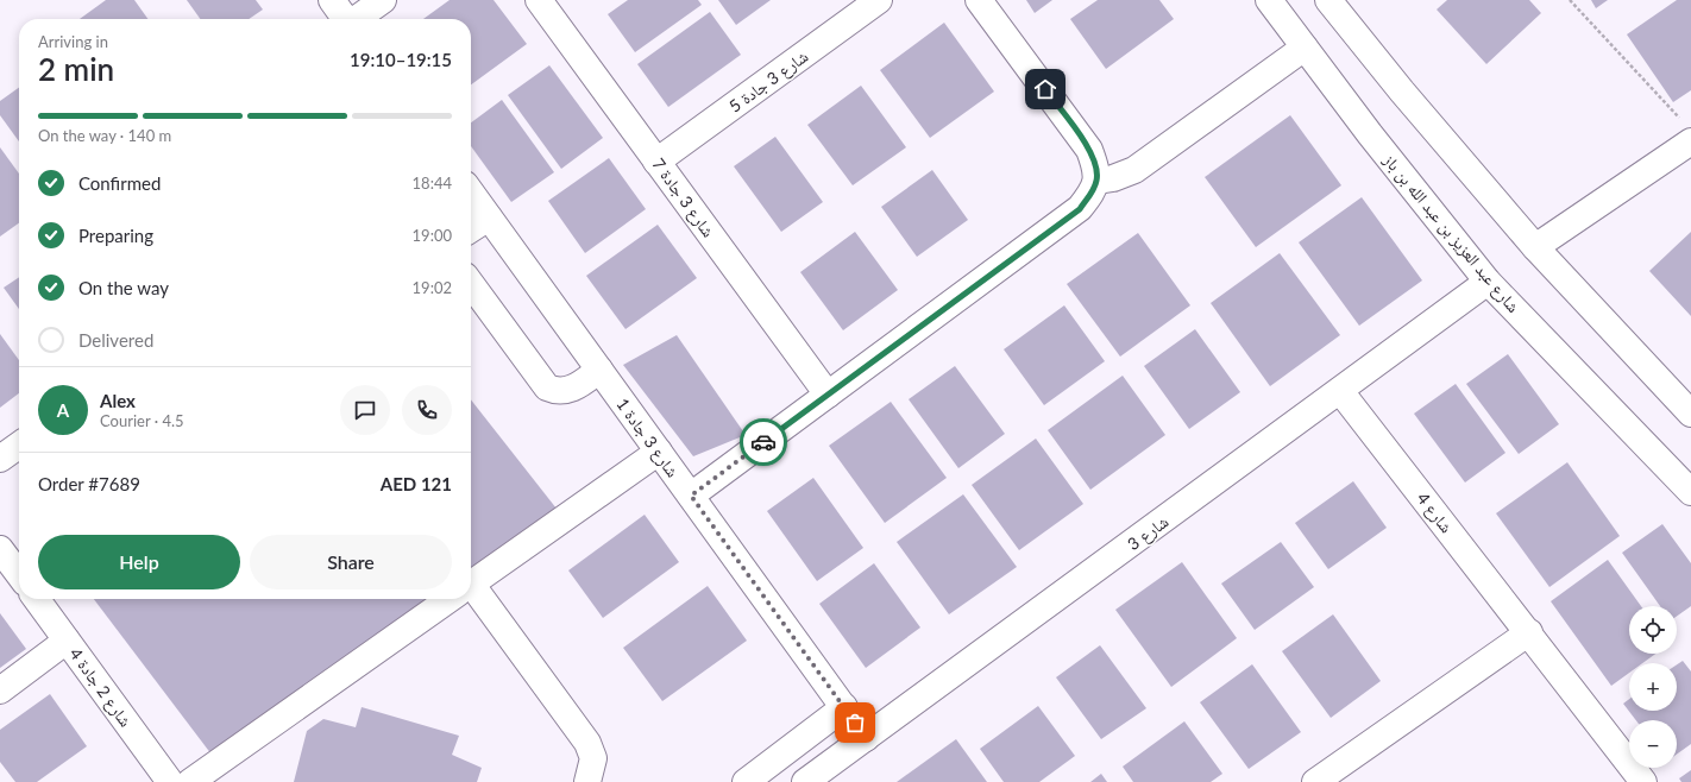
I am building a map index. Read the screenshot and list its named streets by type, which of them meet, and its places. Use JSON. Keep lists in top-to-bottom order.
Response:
{
  "streets": {
    "street": [
      "شارع 3 جادة 5",
      "شارع 3 جادة 7",
      "شارع عبد العزيز بن عبد الله بن باز",
      "شارع 3 جادة 1",
      "شارع 4",
      "شارع 3",
      "شارع 2 جادة 4"
    ]
  },
  "crossings": [
    ["شارع 3 جادة 5", "شارع 3 جادة 7"],
    ["شارع عبد العزيز بن عبد الله بن باز", "شارع 3"],
    ["شارع 3 جادة 1", "شارع 3"],
    ["شارع 4", "شارع 3"]
  ],
  "page": {
    "heading": ["2 min", "Arriving in", "19:10–19:15"],
    "panel": [
      "Alex",
      "Courier · 4.5",
      "Order #7689",
      "AED 121"
    ],
    "bar": "On the way · 140 m",
    "list": [
      ["Confirmed", "18:44"],
      ["Preparing", "19:00"],
      ["On the way", "19:02"],
      "Delivered"
    ],
    "round": "A",
    "buttons": ["Help", "Share"],
    "map_buttons": ["+", "−"]
  }
}
